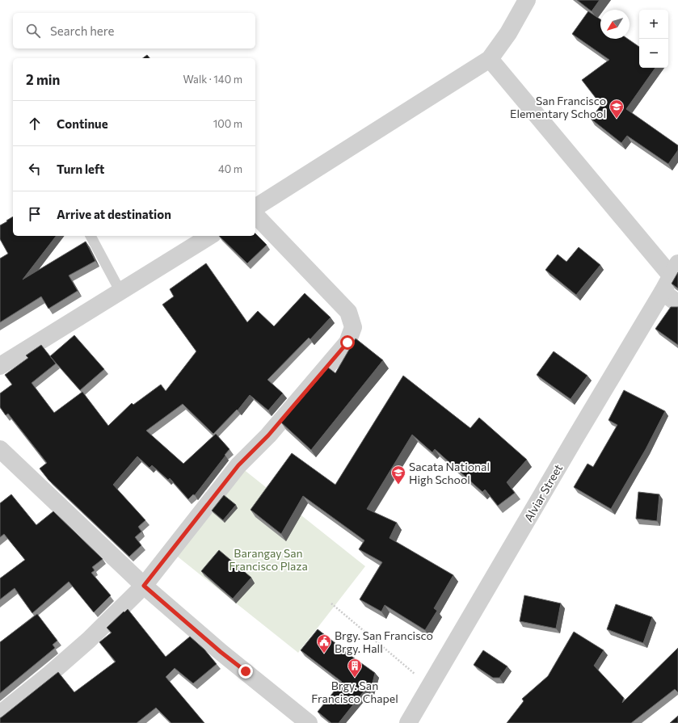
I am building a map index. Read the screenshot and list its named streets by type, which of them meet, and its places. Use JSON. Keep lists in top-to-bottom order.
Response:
{
  "streets": {
    "street": ["Alviar Street"]
  },
  "parks": ["Barangay San Francisco Plaza"],
  "places": {
    "school or university": ["San Francisco Elementary School", "Sacata National High School"],
    "public building": ["Brgy. San Francisco Brgy. Hall"],
    "building": ["Brgy. San Francisco Chapel"]
  },
  "north": "bottom left",
  "page": {
    "map_buttons": ["+", "−"],
    "search": "Search here",
    "heading": ["2 min", "Walk · 140 m"],
    "list": [
      ["Continue", "100 m"],
      ["Turn left", "40 m"],
      "Arrive at destination"
    ]
  }
}
